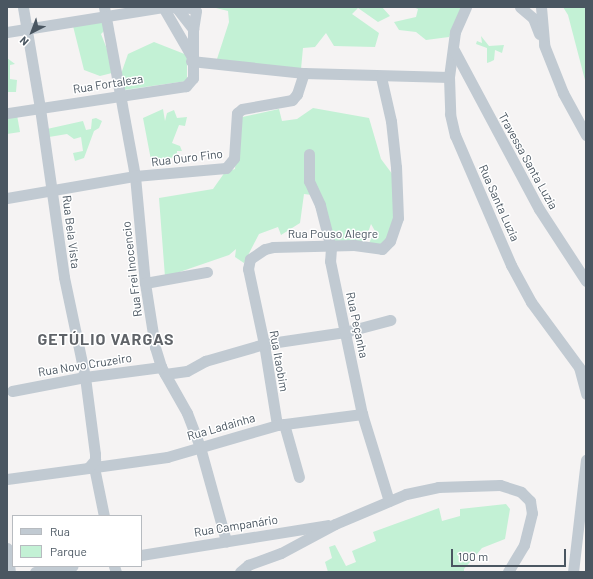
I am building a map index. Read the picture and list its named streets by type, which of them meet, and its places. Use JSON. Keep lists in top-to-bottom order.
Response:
{
  "streets": {
    "street": [
      "Rua Fortaleza",
      "Rua Ouro Fino",
      "Travessa Santa Luzia",
      "Rua Santa Luzia",
      "Rua Bela Vista",
      "Rua Pouso Alegre",
      "Rua Frei Inocencio",
      "Rua Peçanha",
      "Rua Itaobim",
      "Rua Novo Cruzeiro",
      "Rua Ladainha",
      "Rua Campanário"
    ]
  },
  "crossings": [
    ["Rua Fortaleza", "Rua Bela Vista"],
    ["Rua Fortaleza", "Rua Frei Inocencio"],
    ["Rua Ouro Fino", "Rua Bela Vista"],
    ["Rua Ouro Fino", "Rua Frei Inocencio"],
    ["Travessa Santa Luzia", "Rua Santa Luzia"],
    ["Rua Bela Vista", "Rua Novo Cruzeiro"],
    ["Rua Bela Vista", "Rua Ladainha"],
    ["Rua Pouso Alegre", "Rua Peçanha"],
    ["Rua Pouso Alegre", "Rua Itaobim"],
    ["Rua Frei Inocencio", "Rua Novo Cruzeiro"],
    ["Rua Frei Inocencio", "Rua Ladainha"],
    ["Rua Frei Inocencio", "Rua Campanário"],
    ["Rua Peçanha", "Rua Ladainha"],
    ["Rua Peçanha", "Rua Campanário"],
    ["Rua Itaobim", "Rua Novo Cruzeiro"],
    ["Rua Itaobim", "Rua Ladainha"]
  ],
  "districts": ["GETÚLIO VARGAS"],
  "legend": ["Rua", "Parque"],
  "scale_bar": "100 m",
  "north": "bottom left"
}
